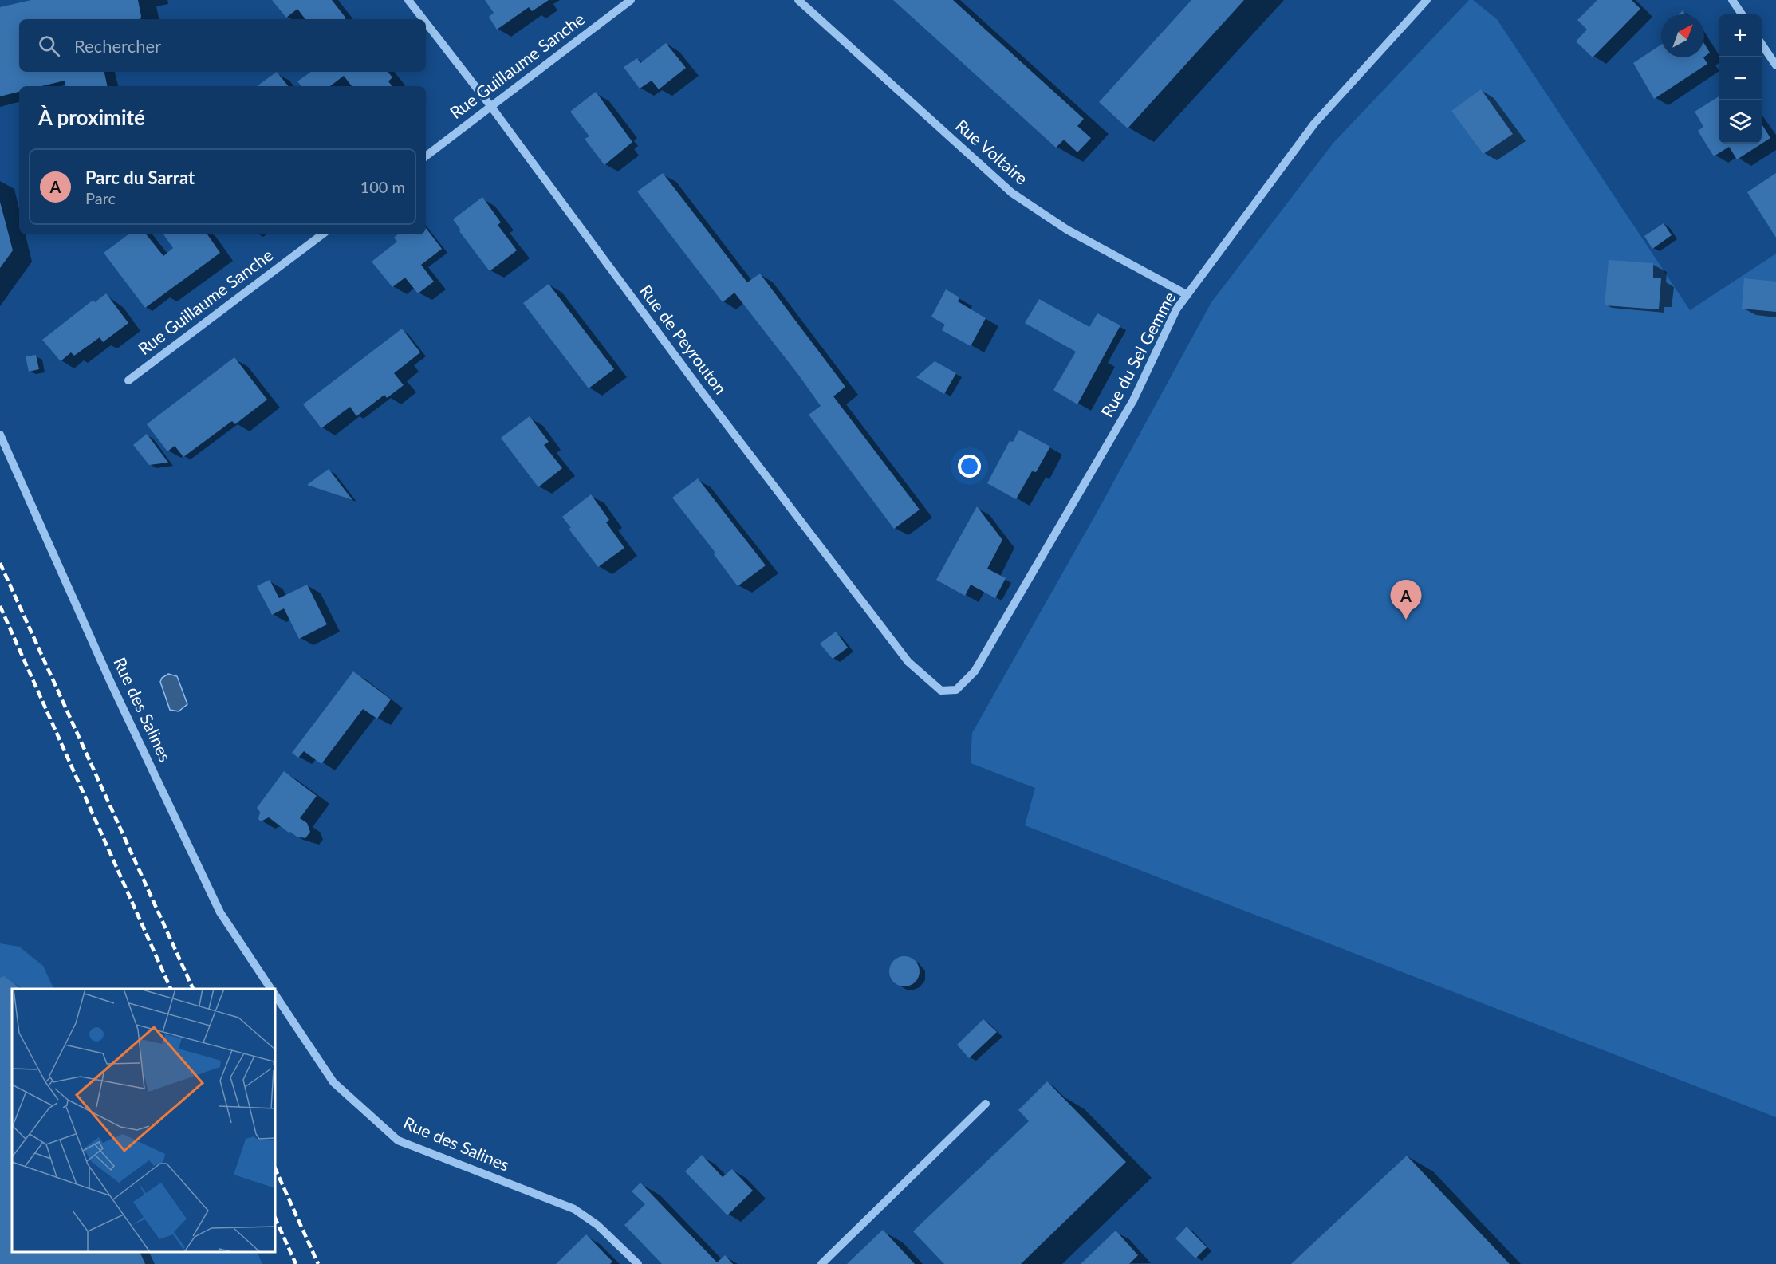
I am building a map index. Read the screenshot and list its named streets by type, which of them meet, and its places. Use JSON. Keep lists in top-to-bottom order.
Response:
{
  "streets": {
    "street": [
      "Rue Guillaume Sanche",
      "Rue Voltaire",
      "Rue de Peyrouton",
      "Rue du Sel Gemme",
      "Rue des Salines"
    ]
  },
  "crossings": [
    ["Rue Guillaume Sanche", "Rue de Peyrouton"],
    ["Rue Voltaire", "Rue du Sel Gemme"],
    ["Rue de Peyrouton", "Rue du Sel Gemme"]
  ],
  "north": "top right",
  "page": {
    "map_buttons": ["+", "−"],
    "search": "Rechercher",
    "heading": "À proximité",
    "list": [
      {
        "mark": "A",
        "name": "Parc du Sarrat",
        "note": "Parc",
        "value": "100 m"
      }
    ],
    "pins": "A"
  }
}
